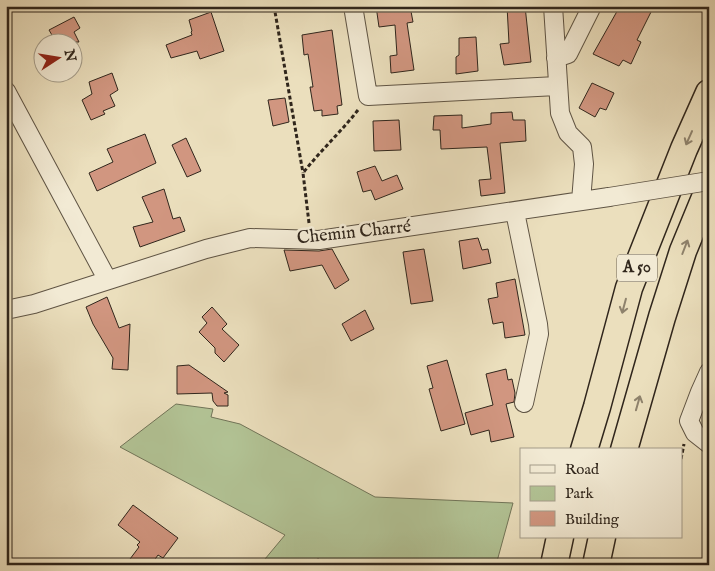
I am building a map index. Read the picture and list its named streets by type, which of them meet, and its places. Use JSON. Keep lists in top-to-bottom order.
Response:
{
  "streets": {
    "highway": ["A 50"],
    "street": ["Chemin Charré"]
  },
  "legend": ["Road", "Park", "Building"],
  "north": "right"
}
